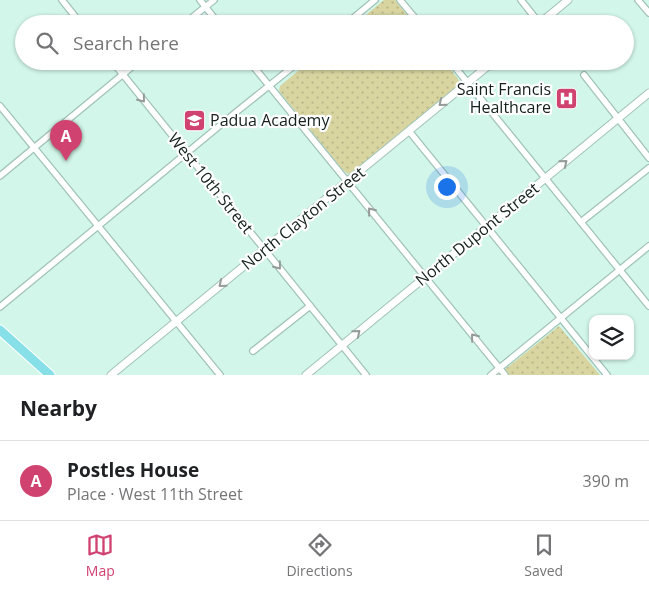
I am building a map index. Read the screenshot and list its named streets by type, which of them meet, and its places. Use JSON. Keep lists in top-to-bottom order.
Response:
{
  "streets": {
    "street": ["West 10th Street", "North Clayton Street", "North Dupont Street"]
  },
  "crossings": [
    ["West 10th Street", "North Clayton Street"],
    ["West 10th Street", "North Dupont Street"]
  ],
  "one_way": ["West 10th Street", "North Clayton Street"],
  "places": {
    "hospital": ["Saint Francis Healthcare"],
    "school or university": ["Padua Academy"]
  },
  "page": {
    "search": "Search here",
    "pins": "A",
    "heading": "Nearby",
    "list": [
      {
        "mark": "A",
        "name": "Postles House",
        "note": "Place · West 11th Street",
        "value": "390 m"
      }
    ],
    "nav": ["Map", "Directions", "Saved"]
  }
}
